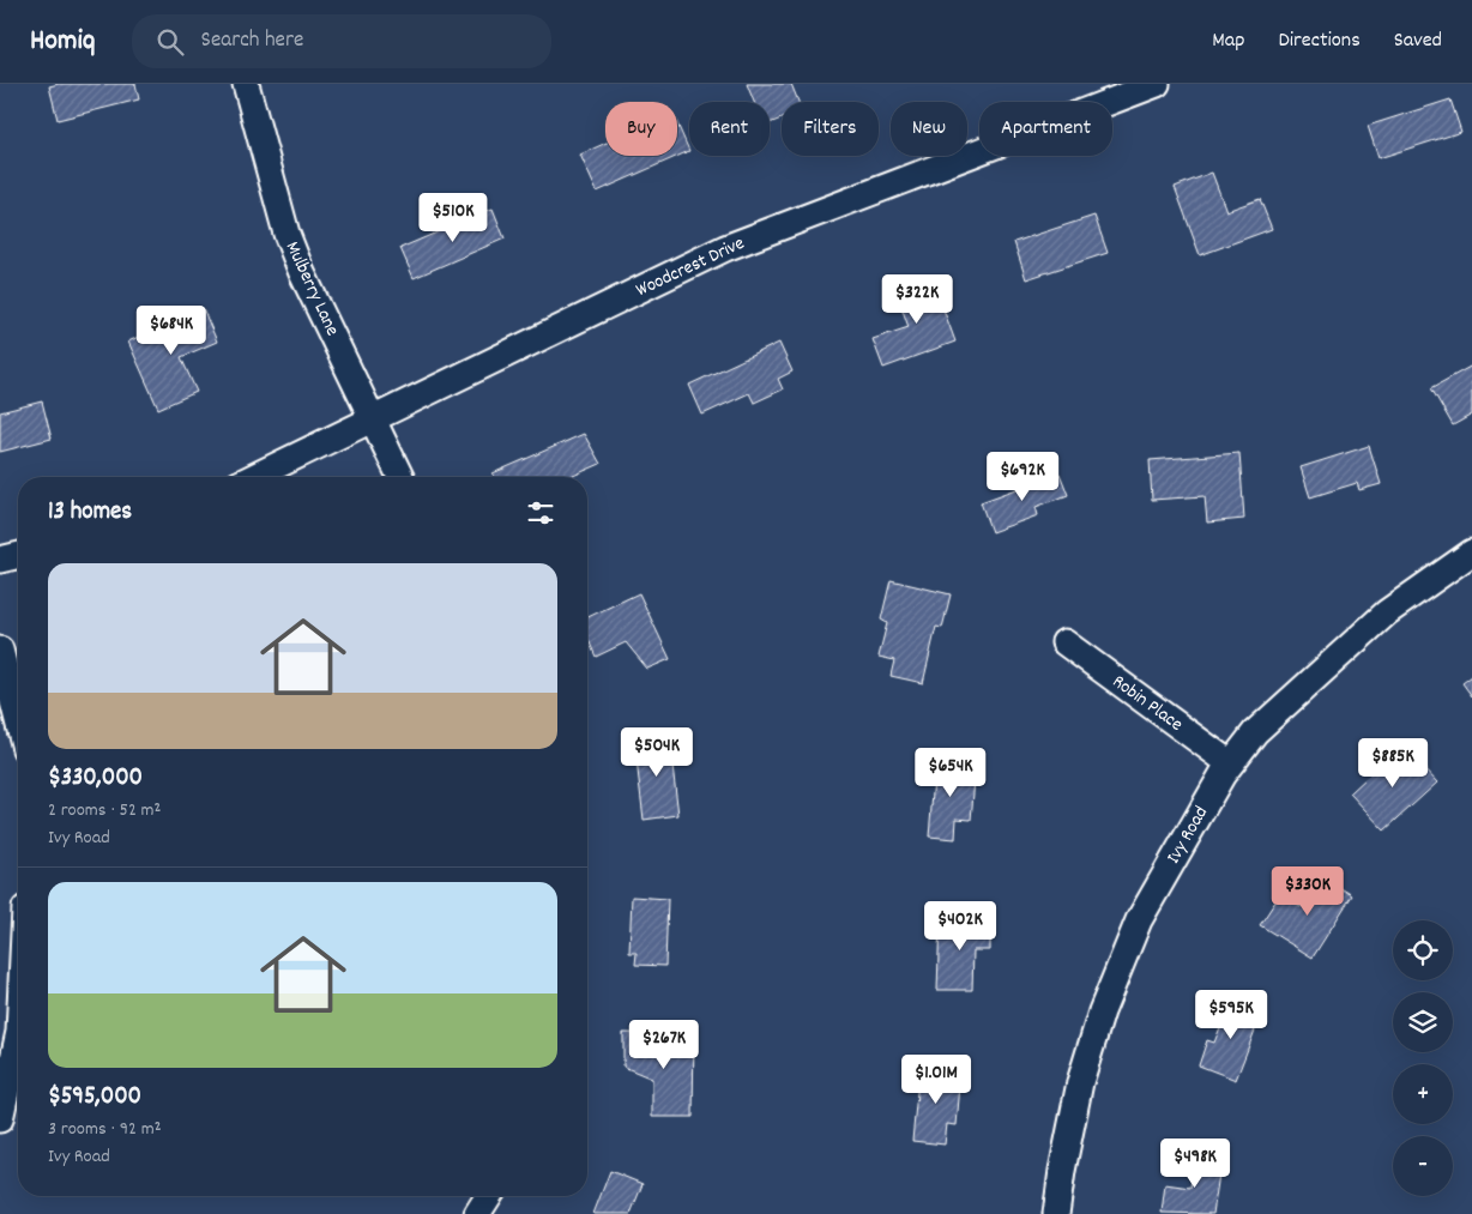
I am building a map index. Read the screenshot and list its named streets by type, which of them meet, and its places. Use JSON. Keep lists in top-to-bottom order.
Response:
{
  "streets": {
    "street": [
      "Woodcrest Drive",
      "Mulberry Lane",
      "Robin Place",
      "Ivy Road"
    ]
  },
  "crossings": [
    ["Woodcrest Drive", "Mulberry Lane"],
    ["Robin Place", "Ivy Road"]
  ],
  "page": {
    "header": "Homiq",
    "search": "Search here",
    "nav": ["Map", "Directions", "Saved"],
    "chip": [
      "Buy",
      "Rent",
      "Filters",
      "New",
      "Apartment"
    ],
    "price": [
      "$510K",
      "$322K",
      "$684K",
      "$692K",
      "$504K",
      "$885K",
      "$654K",
      "$330K",
      "$402K",
      "$595K",
      "$267K",
      "$1.01M",
      "$498K"
    ],
    "heading": "13 homes",
    "list": [
      {
        "name": "$330,000",
        "note": "2 rooms · 52 m² · Ivy Road"
      },
      {
        "name": "$595,000",
        "note": "3 rooms · 92 m² · Ivy Road"
      }
    ],
    "map_buttons": ["+", "−"]
  }
}
